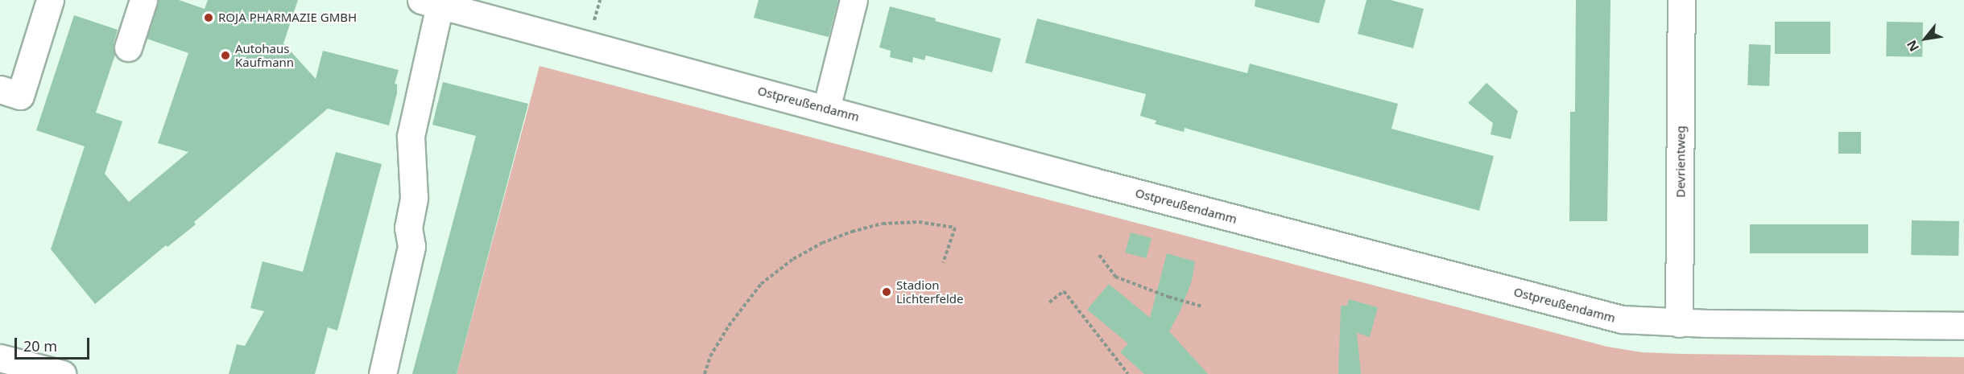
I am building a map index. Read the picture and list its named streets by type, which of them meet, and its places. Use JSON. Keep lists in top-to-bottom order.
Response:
{
  "streets": {
    "street": ["Ostpreußendamm", "Devrientweg"]
  },
  "crossings": [
    ["Ostpreußendamm", "Devrientweg"]
  ],
  "places": ["ROJA PHARMAZIE GMBH", "Autohaus Kaufmann", "Stadion Lichterfelde"],
  "scale_bar": "20 m",
  "north": "bottom left"
}
